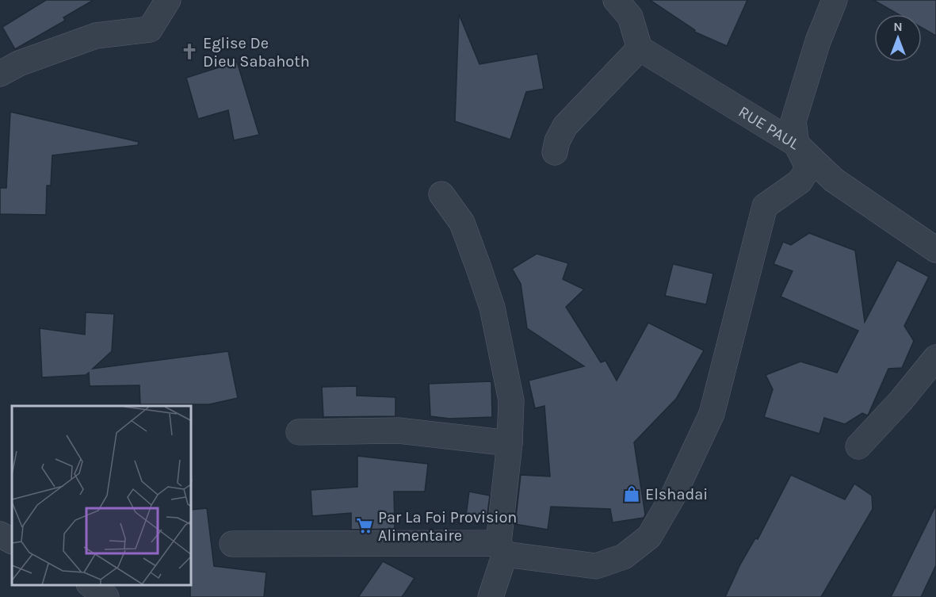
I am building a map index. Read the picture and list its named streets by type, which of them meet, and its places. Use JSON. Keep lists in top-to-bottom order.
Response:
{
  "streets": {
    "street": ["RUE PAUL"]
  },
  "places": {
    "church": ["Eglise De Dieu Sabahoth"],
    "shop": ["Elshadai"],
    "supermarket": ["Par La Foi Provision Alimentaire"]
  },
  "north": "top"
}
